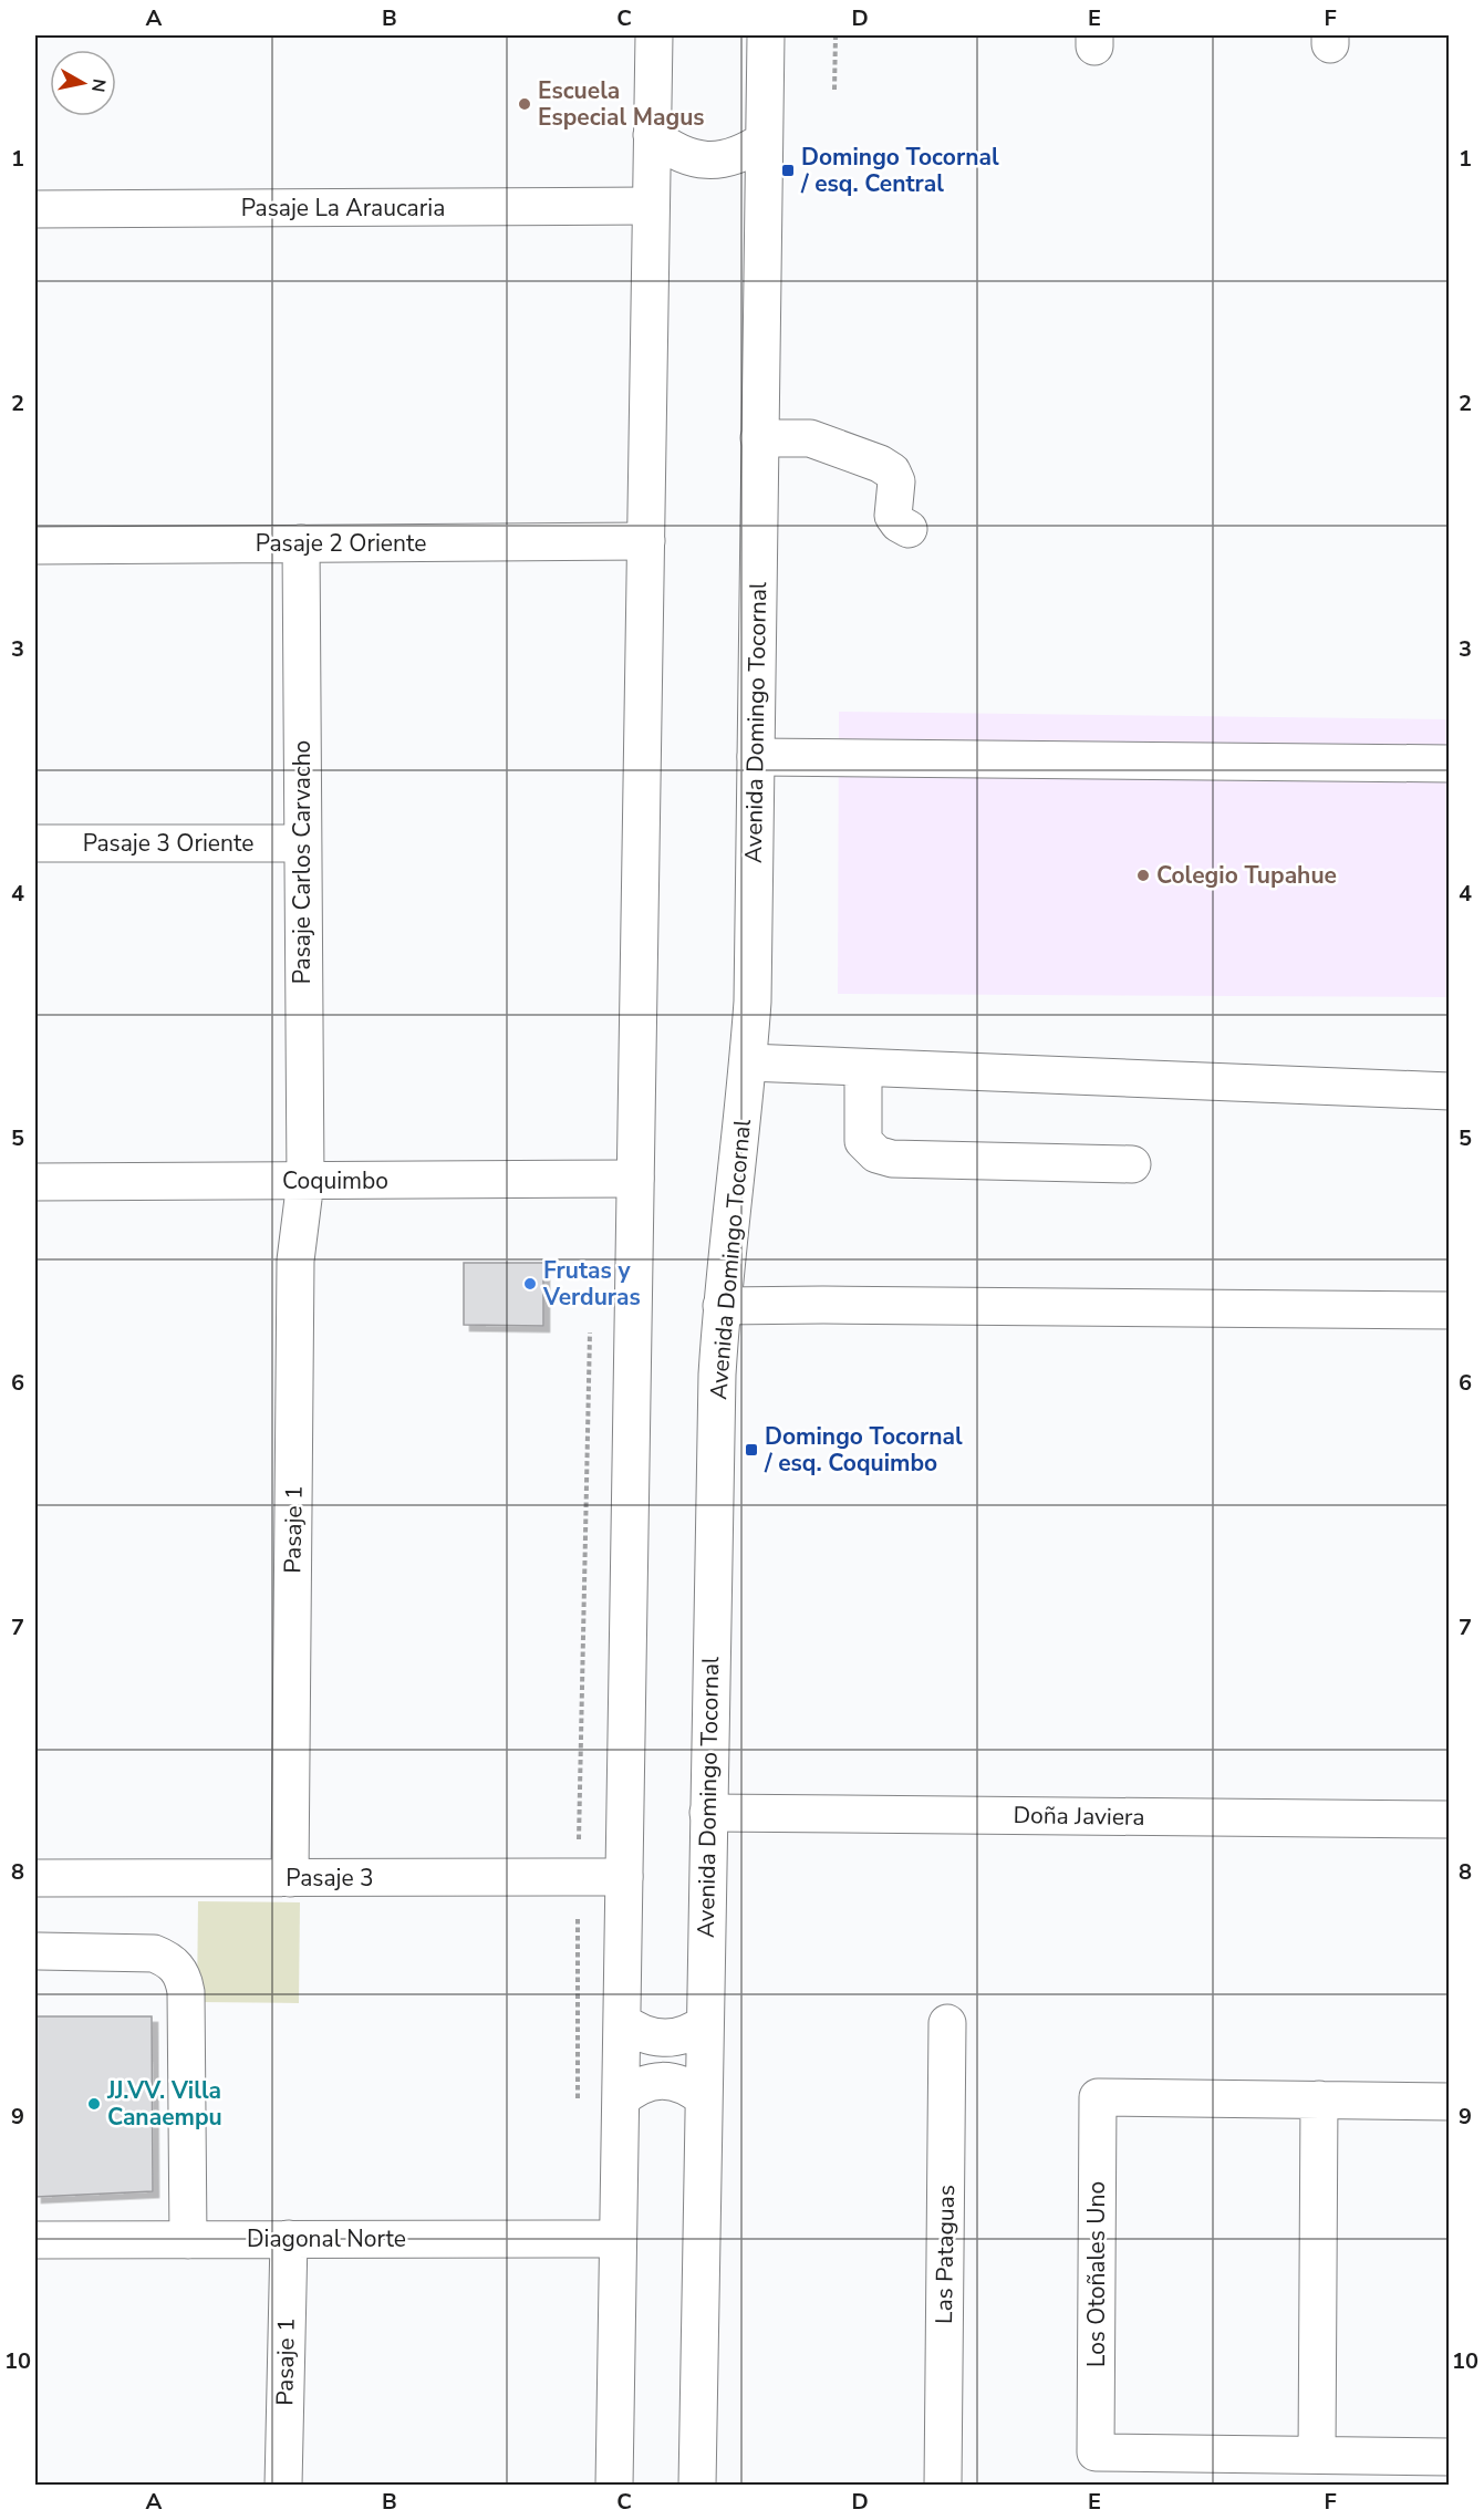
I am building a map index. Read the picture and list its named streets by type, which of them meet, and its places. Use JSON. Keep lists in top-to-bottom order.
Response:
{
  "streets": {
    "street": [
      "Pasaje La Araucaria",
      "Pasaje 2 Oriente",
      "Avenida Domingo Tocornal",
      "Pasaje 3 Oriente",
      "Pasaje Carlos Carvacho",
      "Coquimbo",
      "Pasaje 1",
      "Doña Javiera",
      "Pasaje 3",
      "Diagonal Norte",
      "Las Pataguas",
      "Los Otoñales Uno"
    ]
  },
  "crossings": [
    ["Pasaje 2 Oriente", "Pasaje Carlos Carvacho"],
    ["Avenida Domingo Tocornal", "Doña Javiera"],
    ["Pasaje 3 Oriente", "Pasaje Carlos Carvacho"],
    ["Pasaje Carlos Carvacho", "Coquimbo"],
    ["Pasaje Carlos Carvacho", "Pasaje 1"],
    ["Coquimbo", "Pasaje 1"],
    ["Pasaje 1", "Pasaje 3"],
    ["Pasaje 1", "Diagonal Norte"]
  ],
  "places": {
    "other": [
      "Escuela Especial Magus",
      "Colegio Tupahue",
      "Frutas y Verduras",
      "JJ.VV. Villa Canaempu"
    ],
    "transit": ["Domingo Tocornal / esq. Central", "Domingo Tocornal / esq. Coquimbo"]
  },
  "north": "right",
  "grid": {
    "columns": [
      "A",
      "B",
      "C",
      "D",
      "E",
      "F"
    ],
    "rows": [
      "1",
      "2",
      "3",
      "4",
      "5",
      "6",
      "7",
      "8",
      "9",
      "10"
    ]
  }
}
